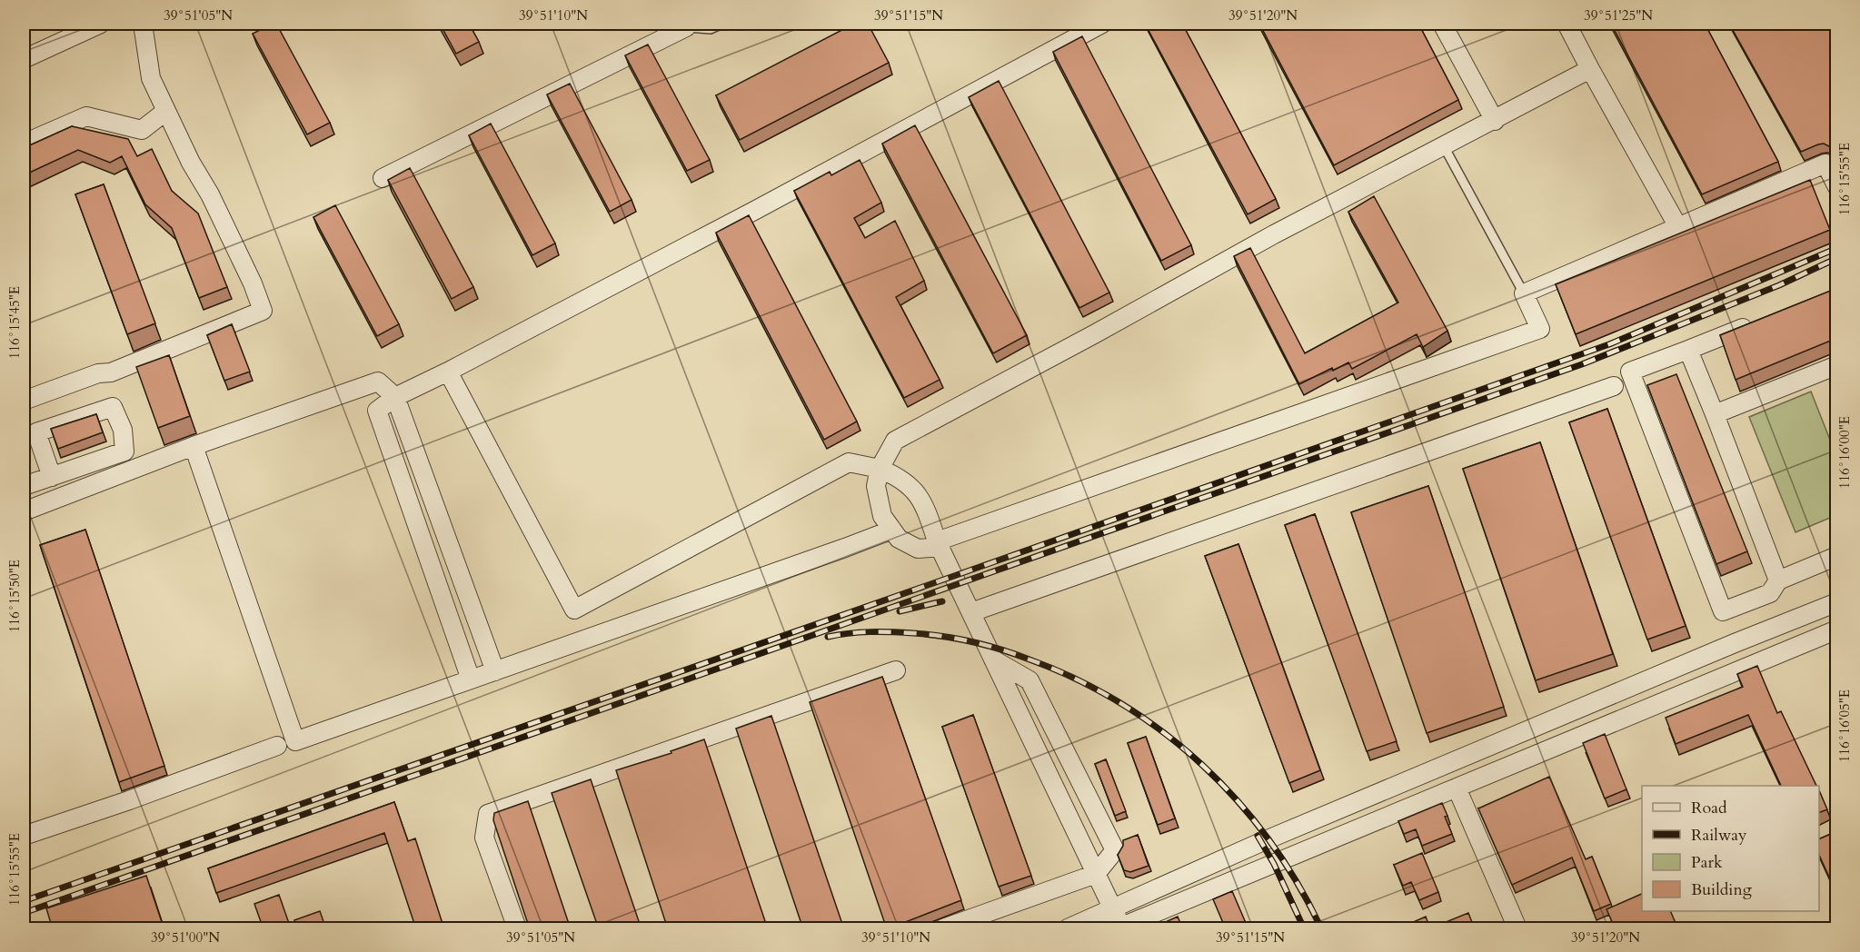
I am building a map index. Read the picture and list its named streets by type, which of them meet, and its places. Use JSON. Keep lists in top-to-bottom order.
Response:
{
  "legend": [
    "Road",
    "Railway",
    "Park",
    "Building"
  ],
  "coordinates": [
    "39°51'05\"N",
    "39°51'10\"N",
    "39°51'15\"N",
    "39°51'20\"N",
    "39°51'25\"N",
    "116°15'55\"E",
    "116°15'45\"E",
    "116°16'00\"E",
    "116°15'50\"E",
    "116°16'05\"E",
    "39°51'00\"N"
  ]
}
